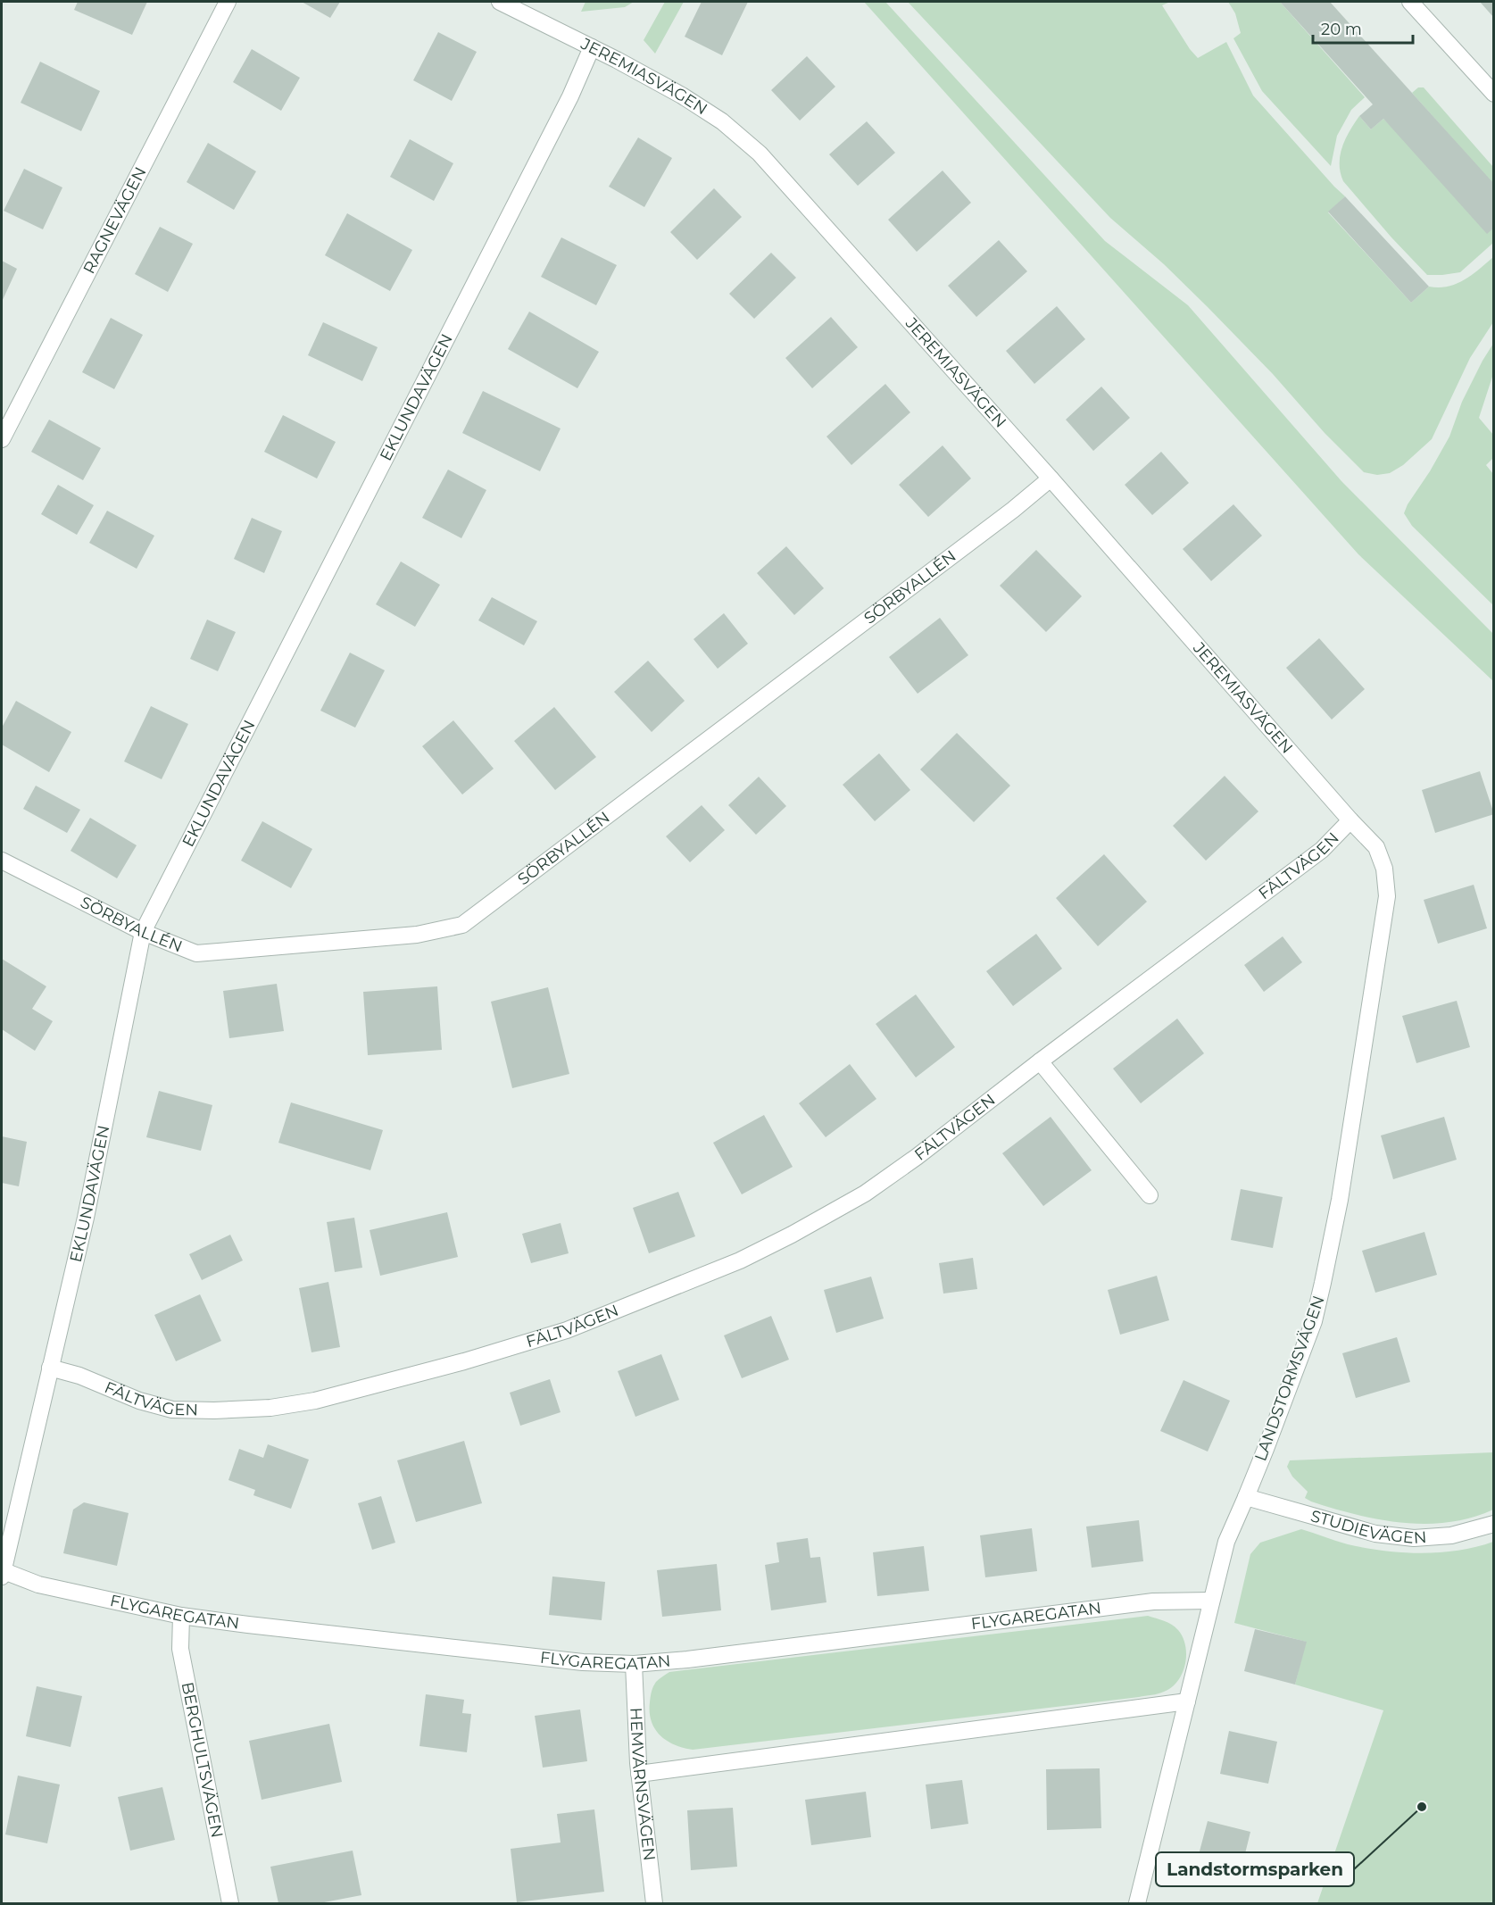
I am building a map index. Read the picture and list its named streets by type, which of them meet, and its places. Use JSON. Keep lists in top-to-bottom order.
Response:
{
  "streets": {
    "street": [
      "JEREMIASVÄGEN",
      "RAGNEVÄGEN",
      "EKLUNDAVÄGEN",
      "SÖRBYALLÉN",
      "FÄLTVÄGEN",
      "LANDSTORMSVÄGEN",
      "STUDIEVÄGEN",
      "FLYGAREGATAN",
      "BERGHULTSVÄGEN",
      "HEMVÄRNSVÄGEN"
    ]
  },
  "crossings": [
    ["JEREMIASVÄGEN", "EKLUNDAVÄGEN"],
    ["JEREMIASVÄGEN", "SÖRBYALLÉN"],
    ["JEREMIASVÄGEN", "FÄLTVÄGEN"],
    ["JEREMIASVÄGEN", "LANDSTORMSVÄGEN"],
    ["EKLUNDAVÄGEN", "SÖRBYALLÉN"],
    ["EKLUNDAVÄGEN", "FÄLTVÄGEN"],
    ["EKLUNDAVÄGEN", "FLYGAREGATAN"],
    ["FÄLTVÄGEN", "LANDSTORMSVÄGEN"],
    ["LANDSTORMSVÄGEN", "STUDIEVÄGEN"],
    ["LANDSTORMSVÄGEN", "FLYGAREGATAN"],
    ["FLYGAREGATAN", "BERGHULTSVÄGEN"],
    ["FLYGAREGATAN", "HEMVÄRNSVÄGEN"]
  ],
  "places": ["Landstormsparken"],
  "scale_bar": "20 m"
}
